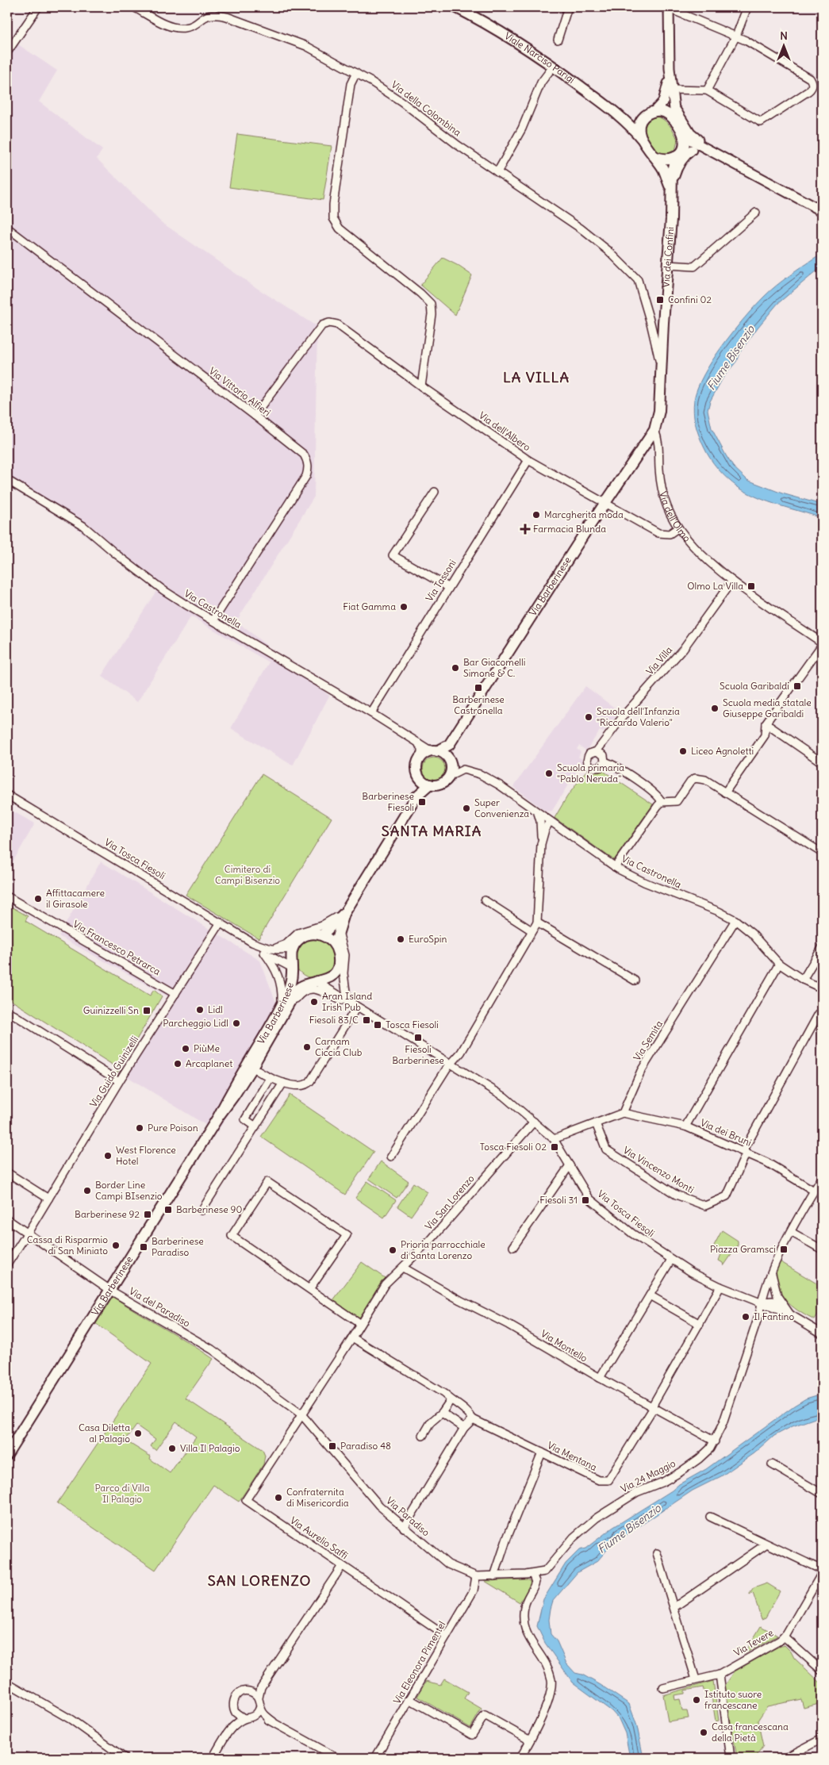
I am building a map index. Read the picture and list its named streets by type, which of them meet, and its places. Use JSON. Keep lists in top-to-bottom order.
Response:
{
  "streets": {
    "main road": [
      "Viale Narciso Parigi",
      "Via dei Confini",
      "Via dell'Olmo",
      "Via Barberinese"
    ],
    "street": [
      "Via della Colombina",
      "Via Vittorio Alfieri",
      "Via dell'Albero",
      "Via Tassoni",
      "Via Castronella",
      "Via Villa",
      "Via Tosca Fiesoli",
      "Via Francesco Petrarca",
      "Via Semita",
      "Via Guido Guinizelli",
      "Via dei Bruni",
      "Via Vincenzo Monti",
      "Via San Lorenzo",
      "Via del Paradiso",
      "Via Montello",
      "Via Mentana",
      "Via 24 Maggio",
      "Via Paradiso",
      "Via Aurelio Saffi",
      "Via Tevere",
      "Via Eleonora Pimentel"
    ]
  },
  "crossings": [
    ["Viale Narciso Parigi", "Via dei Confini"],
    ["Via della Colombina", "Via dell'Olmo"],
    ["Via dei Confini", "Via dell'Olmo"],
    ["Via Vittorio Alfieri", "Via dell'Albero"],
    ["Via Vittorio Alfieri", "Via Castronella"],
    ["Via dell'Albero", "Via dell'Olmo"],
    ["Via dell'Albero", "Via Tassoni"],
    ["Via dell'Albero", "Via Barberinese"],
    ["Via dell'Olmo", "Via Barberinese"],
    ["Via dell'Olmo", "Via Villa"],
    ["Via Tassoni", "Via Castronella"],
    ["Via Barberinese", "Via Castronella"],
    ["Via Barberinese", "Via Tosca Fiesoli"],
    ["Via Barberinese", "Via del Paradiso"],
    ["Via Castronella", "Via Semita"],
    ["Via Tosca Fiesoli", "Via Guido Guinizelli"],
    ["Via Tosca Fiesoli", "Via San Lorenzo"],
    ["Via Tosca Fiesoli", "Via 24 Maggio"],
    ["Via Francesco Petrarca", "Via Guido Guinizelli"],
    ["Via Semita", "Via dei Bruni"],
    ["Via Guido Guinizelli", "Via del Paradiso"],
    ["Via dei Bruni", "Via Vincenzo Monti"],
    ["Via dei Bruni", "Via 24 Maggio"],
    ["Via San Lorenzo", "Via del Paradiso"],
    ["Via San Lorenzo", "Via Montello"],
    ["Via San Lorenzo", "Via Mentana"],
    ["Via San Lorenzo", "Via Paradiso"],
    ["Via San Lorenzo", "Via Aurelio Saffi"],
    ["Via del Paradiso", "Via Paradiso"],
    ["Via del Paradiso", "Via Aurelio Saffi"],
    ["Via Montello", "Via Mentana"],
    ["Via Montello", "Via 24 Maggio"],
    ["Via 24 Maggio", "Via Paradiso"],
    ["Via Paradiso", "Via Aurelio Saffi"],
    ["Via Paradiso", "Via Eleonora Pimentel"],
    ["Via Aurelio Saffi", "Via Eleonora Pimentel"]
  ],
  "districts": ["LA VILLA", "SANTA MARIA", "SAN LORENZO"],
  "water": ["Fiume Bisenzio"],
  "parks": ["Cimitero di Campi Bisenzio", "Parco di Villa Il Palagio"],
  "places": {
    "transit": [
      "Confini 02",
      "Olmo La Villa",
      "Scuola Garibaldi",
      "Barberinese Castronella",
      "Barberinese Fiesoli",
      "Guinizzelli Sn",
      "Fiesoli 83/C",
      "Tosca Fiesoli",
      "Fiesoli Barberinese",
      "Tosca Fiesoli 02",
      "Fiesoli 31",
      "Barberinese 90",
      "Barberinese 92",
      "Barberinese Paradiso",
      "Piazza Gramsci",
      "Paradiso 48"
    ],
    "other": [
      "Marcgherita moda",
      "Fiat Gamma",
      "Bar Giacomelli Simone & C.",
      "Scuola media statale Giuseppe Garibaldi",
      "Scuola dell'Infanzia \"Riccardo Valerio\"",
      "Liceo Agnoletti",
      "Scuola primaria \"Pablo Neruda\"",
      "Super Convenienza",
      "Affittacamere il Girasole",
      "EuroSpin",
      "Aran Island Irish Pub",
      "Lidl",
      "Parcheggio Lidl",
      "Carnam Ciccia Club",
      "PiùMe",
      "Arcaplanet",
      "Pure Poison",
      "West Florence Hotel",
      "Border Line Campi BIsenzio",
      "Cassa di Risparmio di San Miniato",
      "Prioria parrocchiale di Santa Lorenzo",
      "Il Fantino",
      "Casa Diletta al Palagio",
      "Villa Il Palagio",
      "Confraternita di Misericordia",
      "Istituto suore francescane",
      "Casa francescana della Pietà"
    ],
    "health": ["Farmacia Blunda"]
  },
  "north": "top"
}
